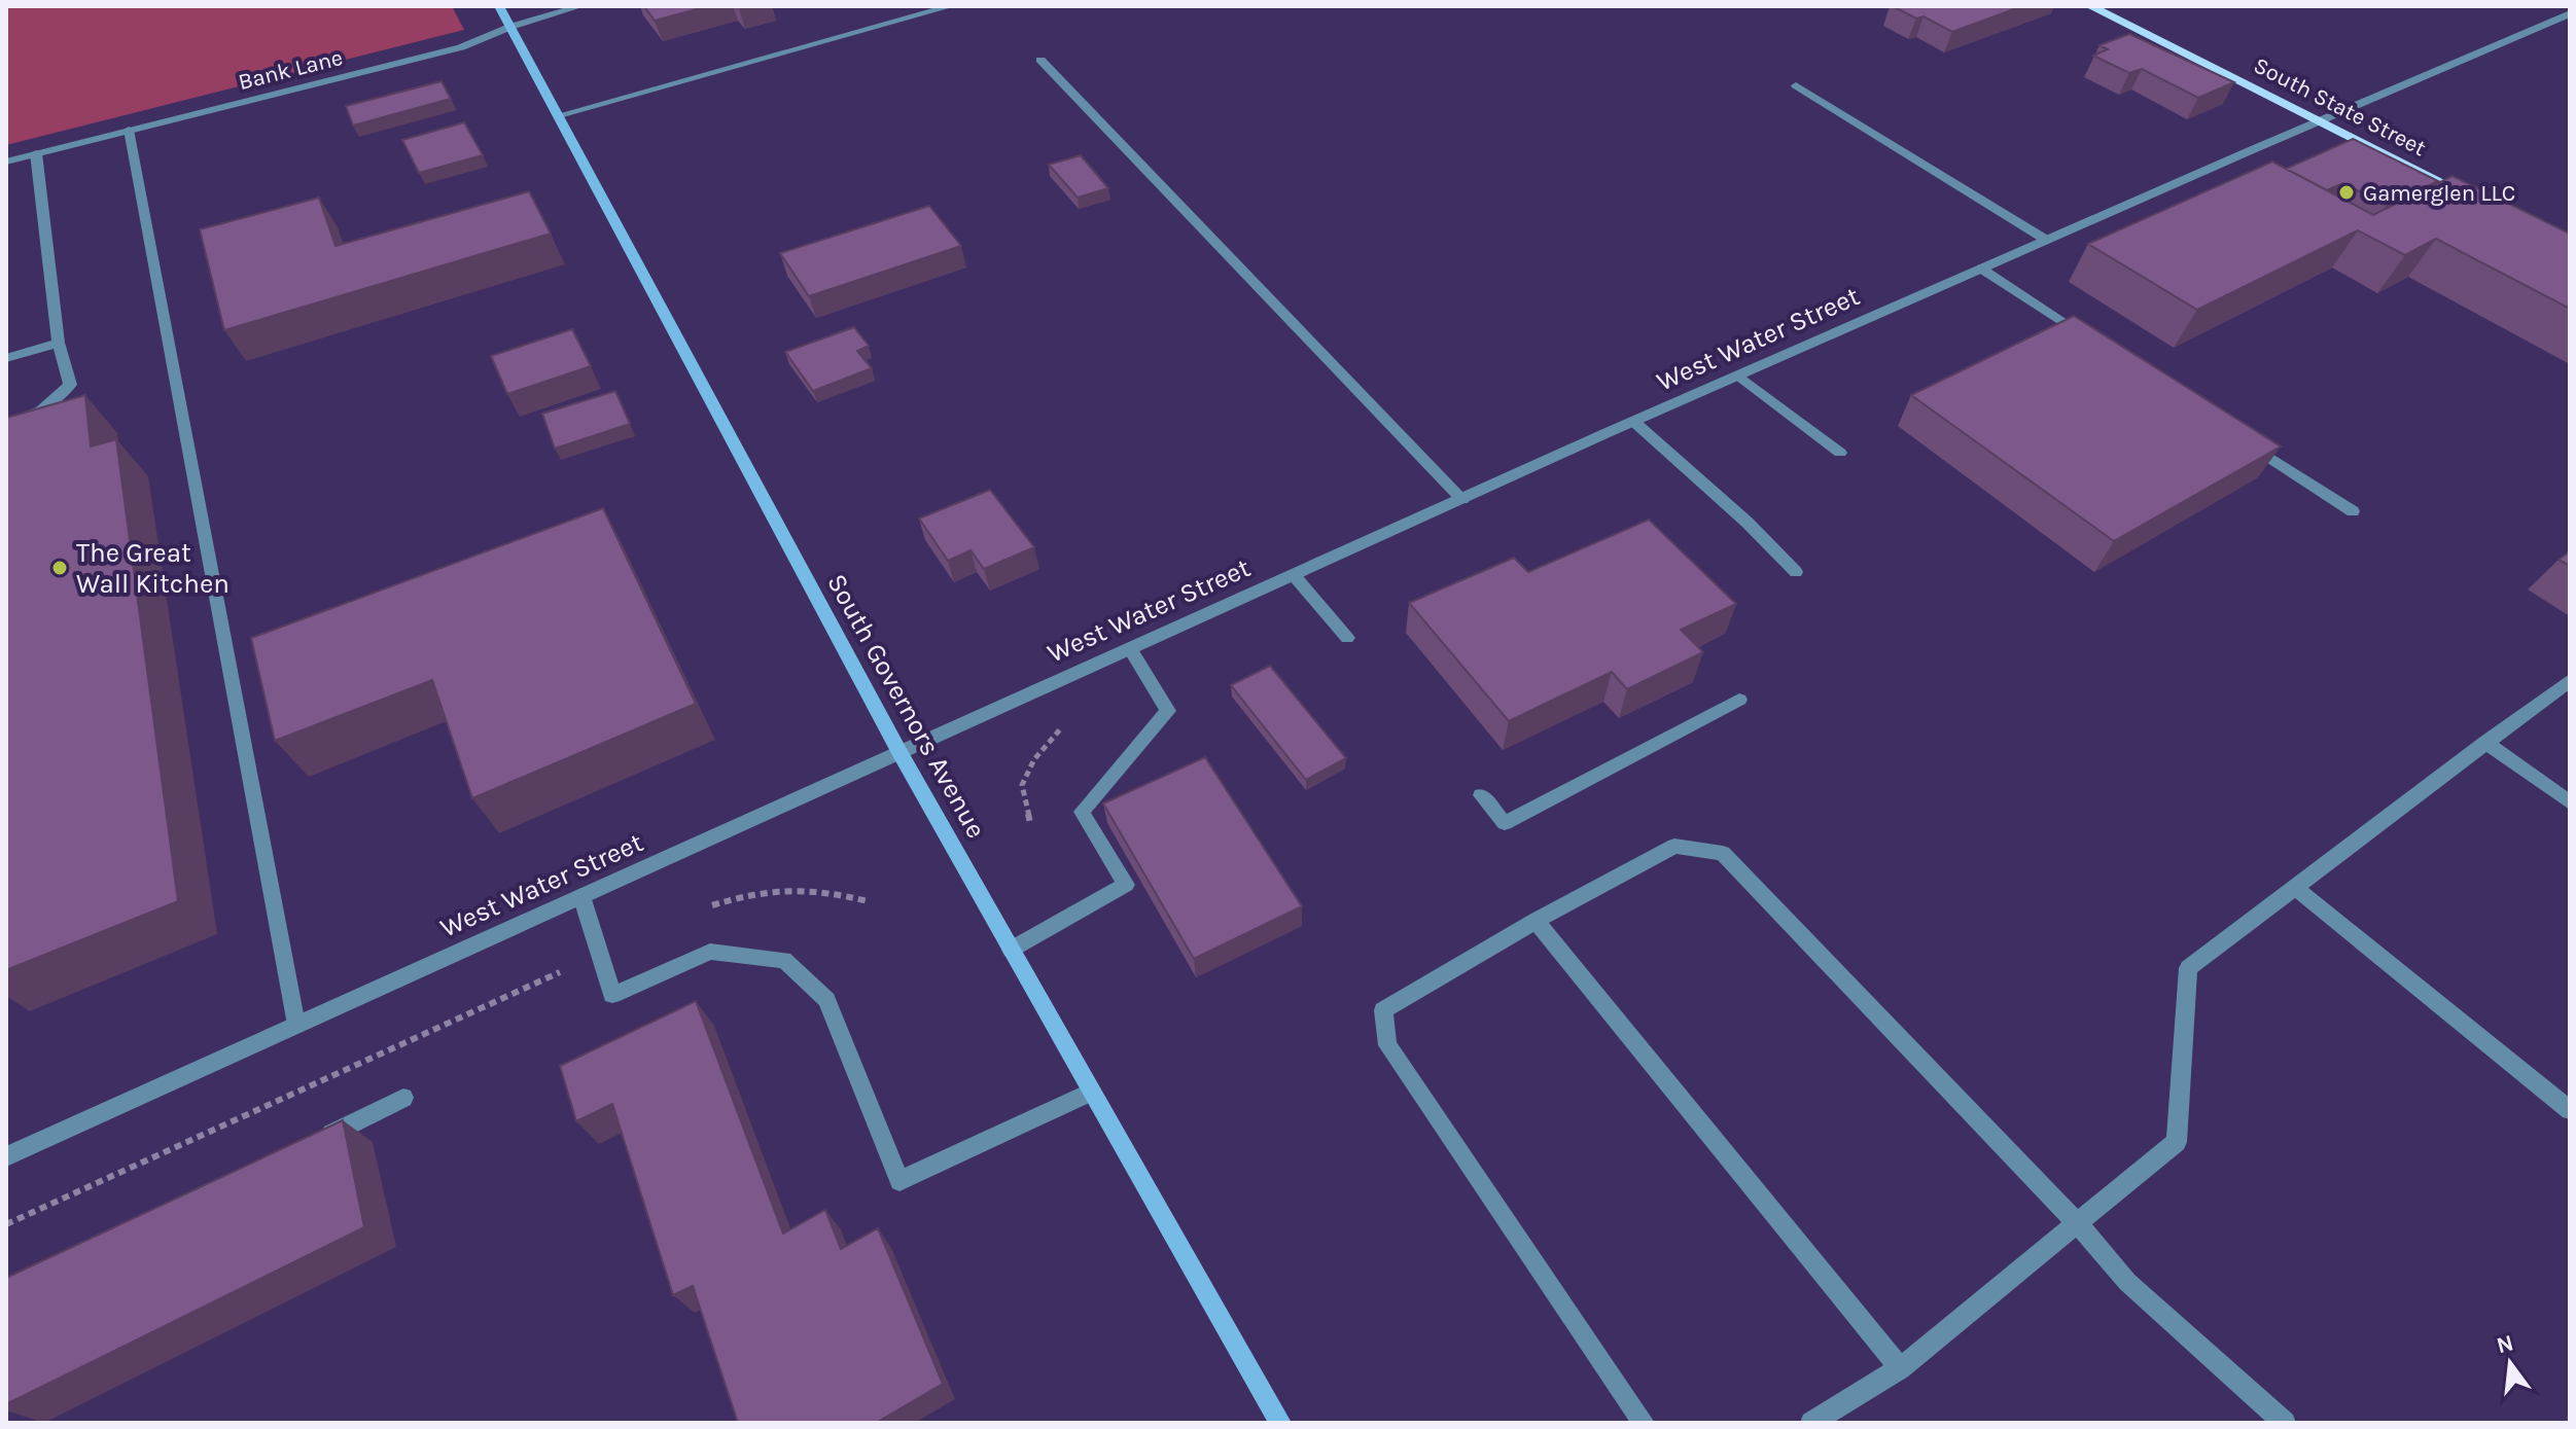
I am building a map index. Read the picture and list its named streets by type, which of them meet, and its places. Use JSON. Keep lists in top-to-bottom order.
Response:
{
  "streets": {
    "main road": ["South State Street", "South Governors Avenue"],
    "street": ["Bank Lane", "West Water Street"]
  },
  "crossings": [
    ["Bank Lane", "South Governors Avenue"],
    ["South State Street", "West Water Street"],
    ["West Water Street", "South Governors Avenue"]
  ],
  "places": ["Gamerglen LLC", "The Great Wall Kitchen"],
  "north": "top"
}
